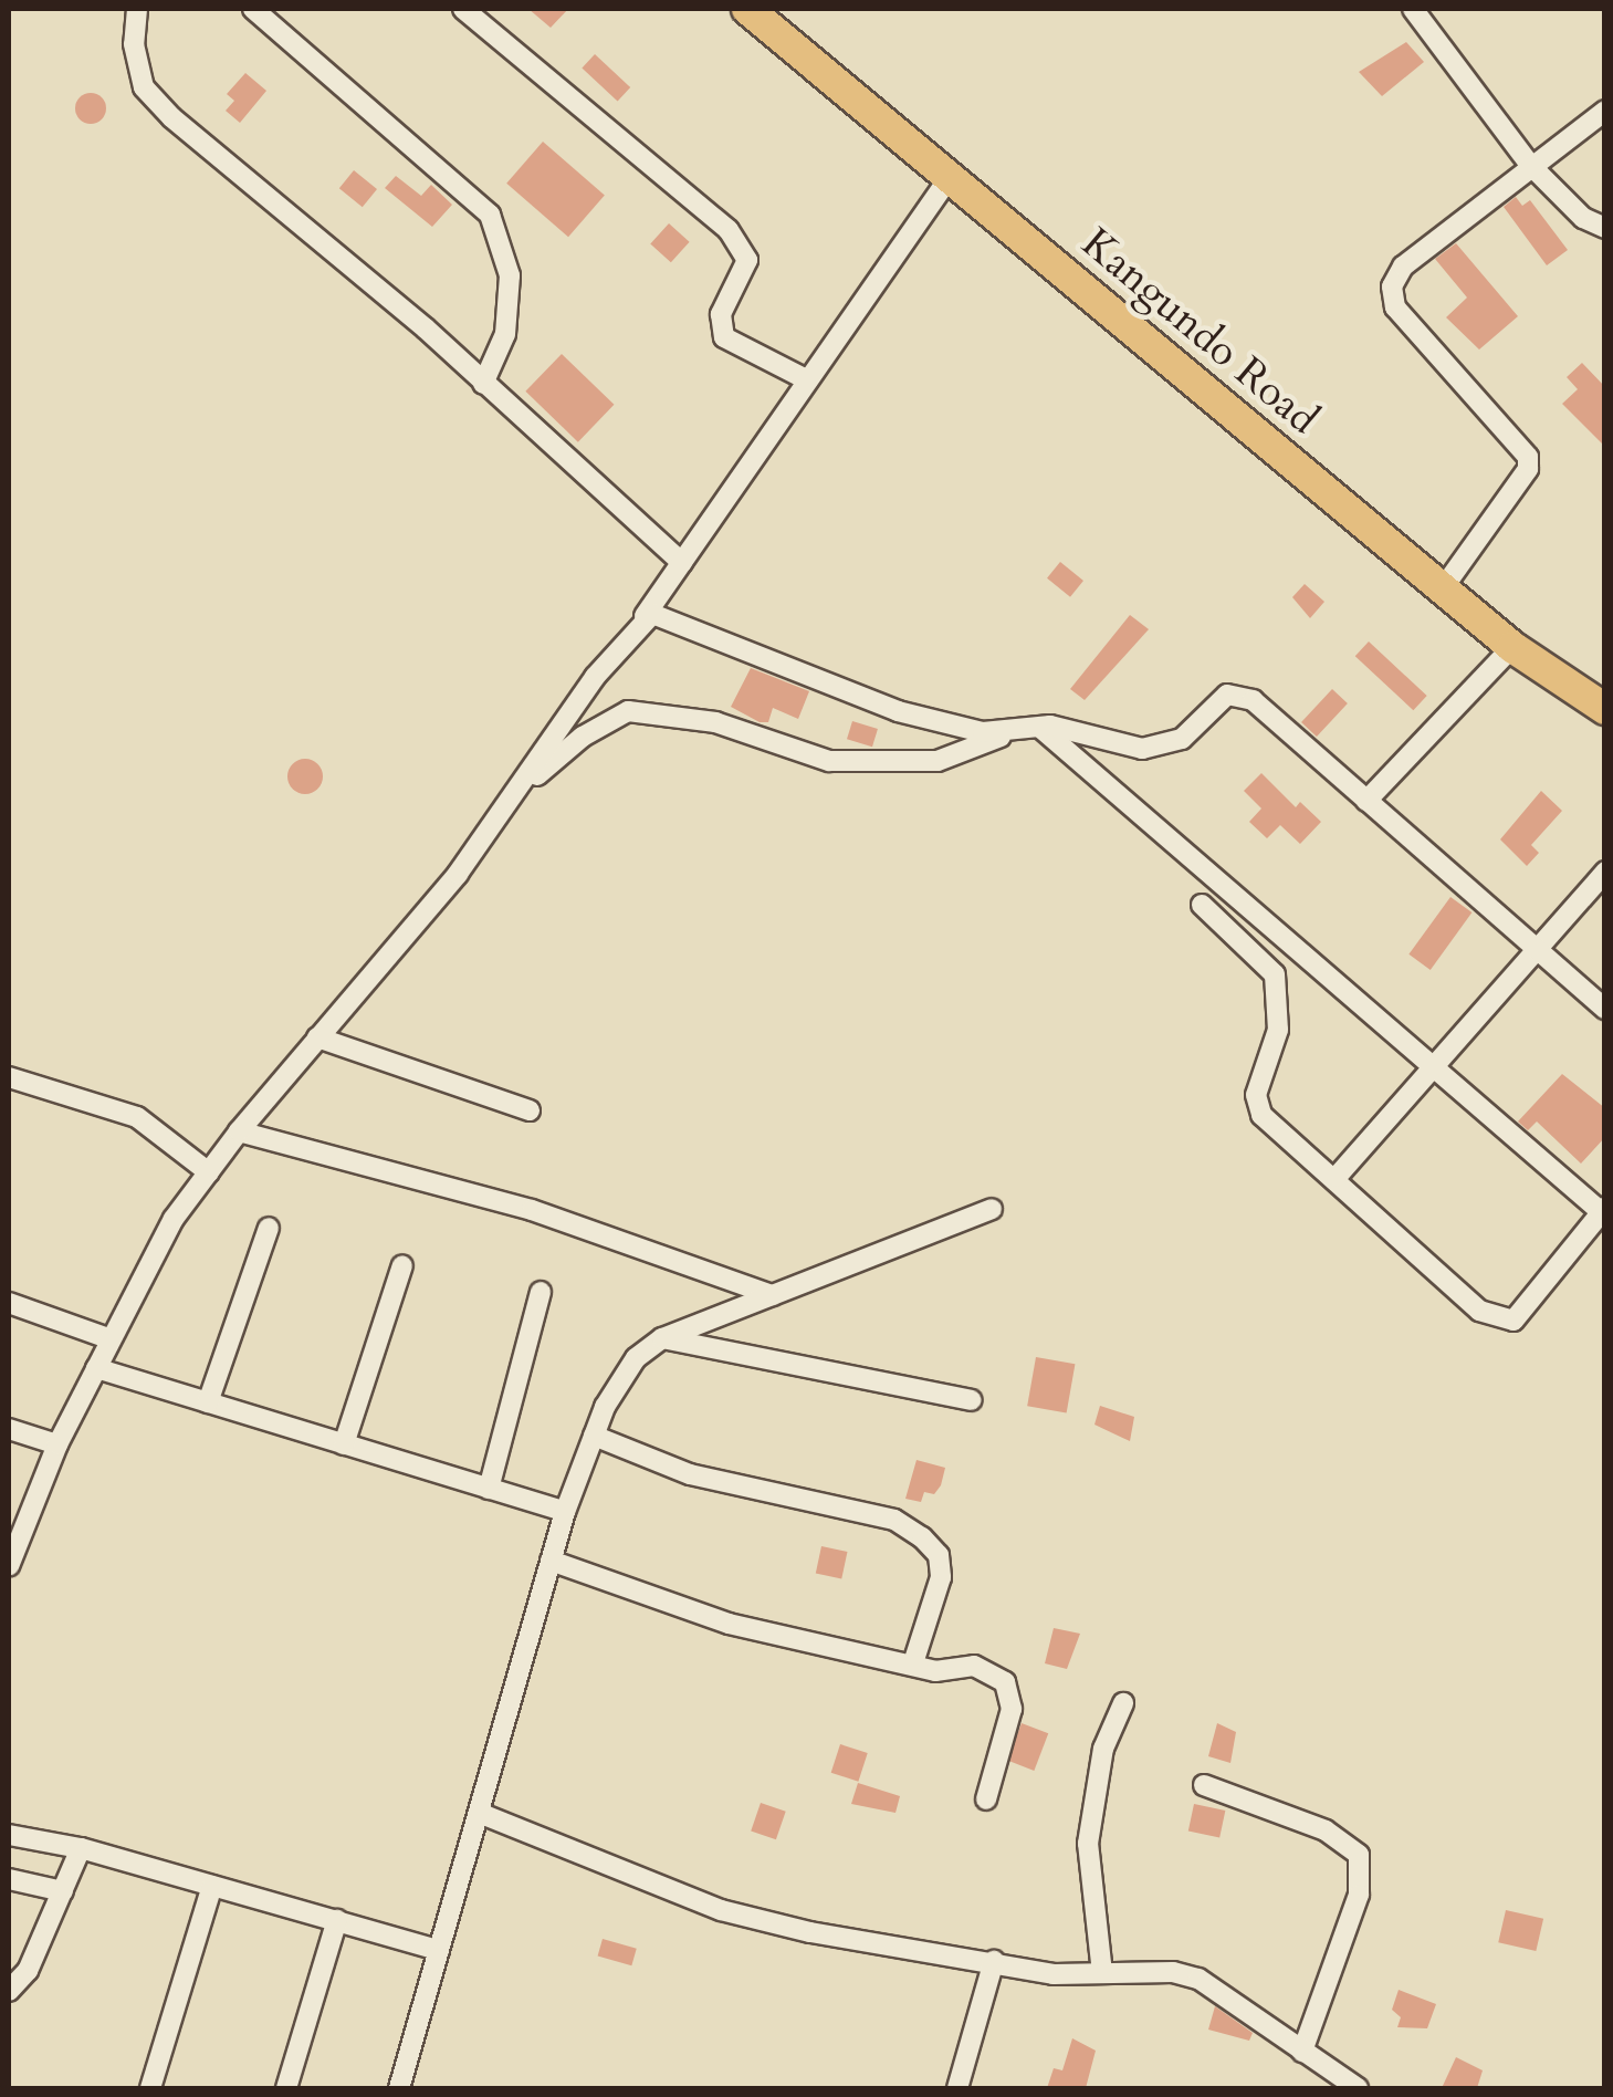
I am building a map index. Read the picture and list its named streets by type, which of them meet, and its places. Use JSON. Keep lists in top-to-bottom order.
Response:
{
  "streets": {
    "highway": ["Kangundo Road"]
  }
}
